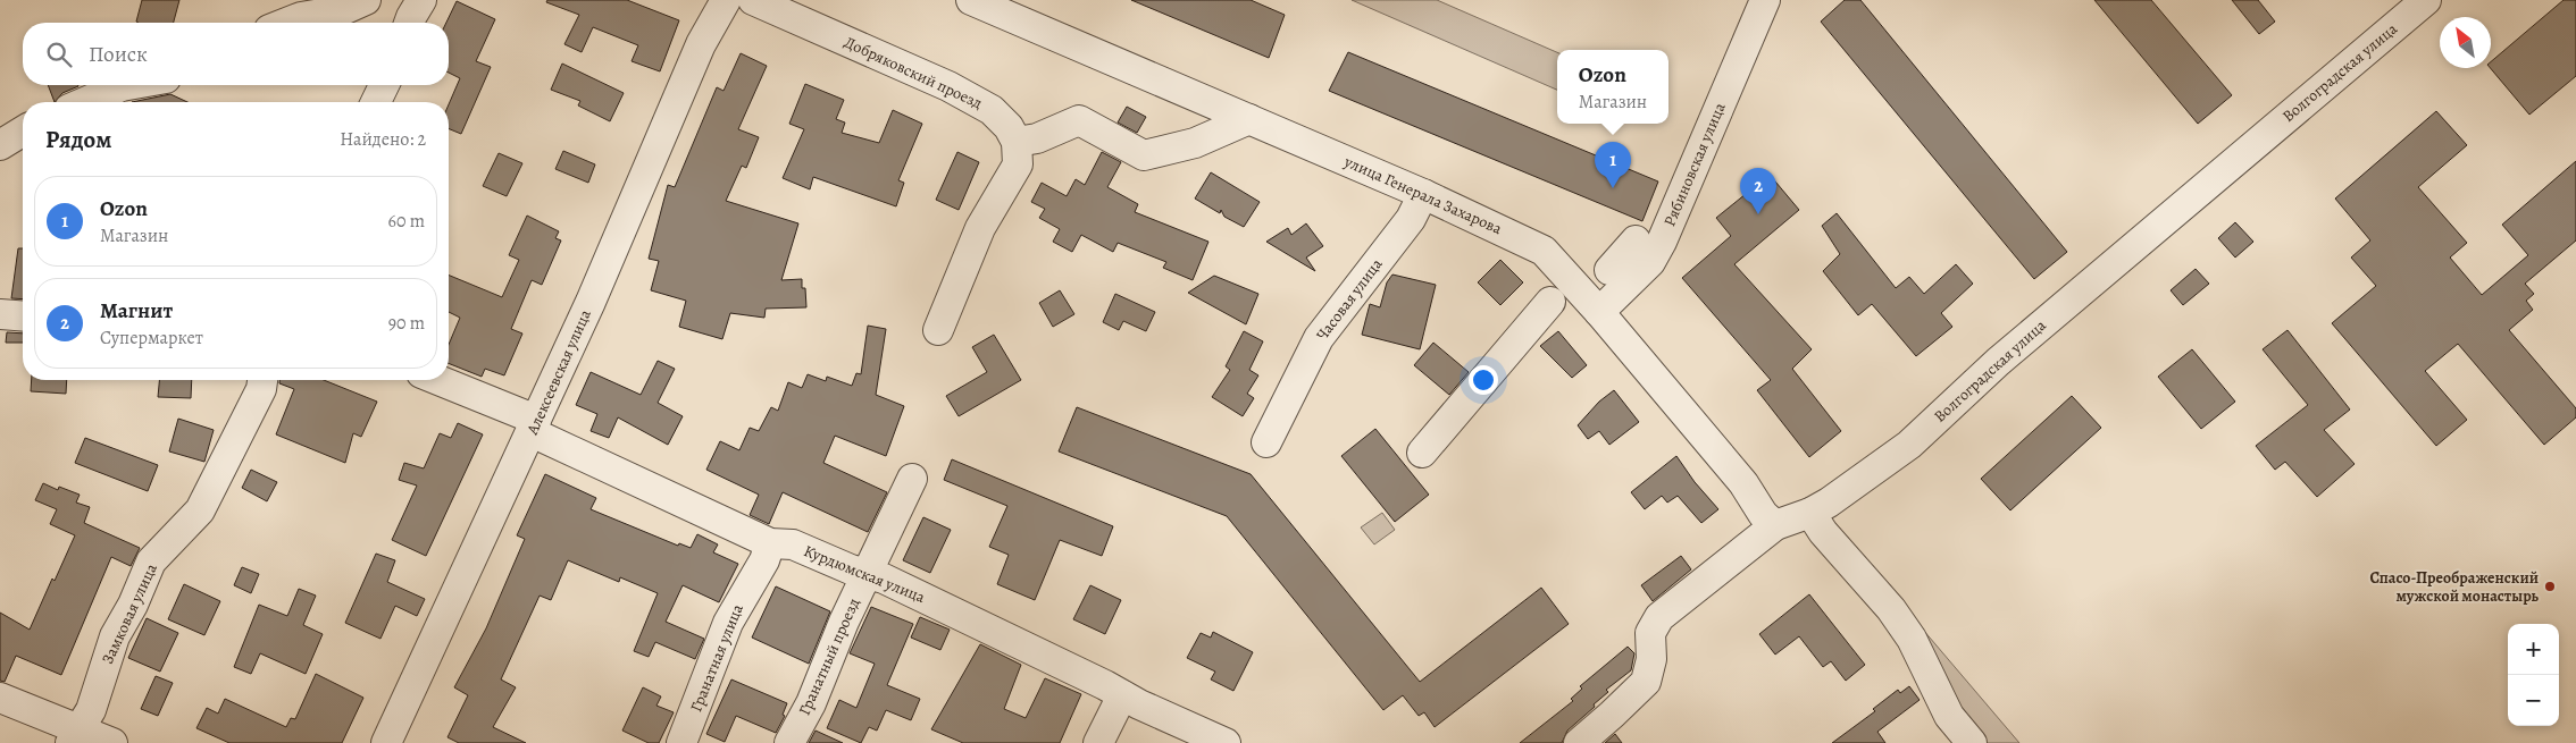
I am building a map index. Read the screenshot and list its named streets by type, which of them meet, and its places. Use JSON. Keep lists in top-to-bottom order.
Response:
{
  "streets": {
    "street": [
      "Добряковский проезд",
      "Волгоградская улица",
      "Рябиновская улица",
      "улица Генерала Захарова",
      "Часовая улица",
      "Алексеевская улица",
      "Курдюмская улица",
      "Замковая улица",
      "Гранатный проезд",
      "Гранатная улица"
    ]
  },
  "crossings": [
    ["Волгоградская улица", "улица Генерала Захарова"],
    ["Рябиновская улица", "улица Генерала Захарова"],
    ["улица Генерала Захарова", "Часовая улица"],
    ["Алексеевская улица", "Курдюмская улица"],
    ["Курдюмская улица", "Гранатный проезд"],
    ["Курдюмская улица", "Гранатная улица"]
  ],
  "places": ["Спасо-Преображенский мужской монастырь"],
  "north": "top left",
  "page": {
    "search": "Поиск",
    "popup": ["Ozon", "Магазин"],
    "heading": ["Рядом", "Найдено: 2"],
    "pins": ["1", "2"],
    "list": [
      {
        "mark": "1",
        "name": "Ozon",
        "note": "Магазин",
        "value": "60 m"
      },
      {
        "mark": "2",
        "name": "Магнит",
        "note": "Супермаркет",
        "value": "90 m"
      }
    ],
    "map_buttons": ["+", "−"]
  }
}
